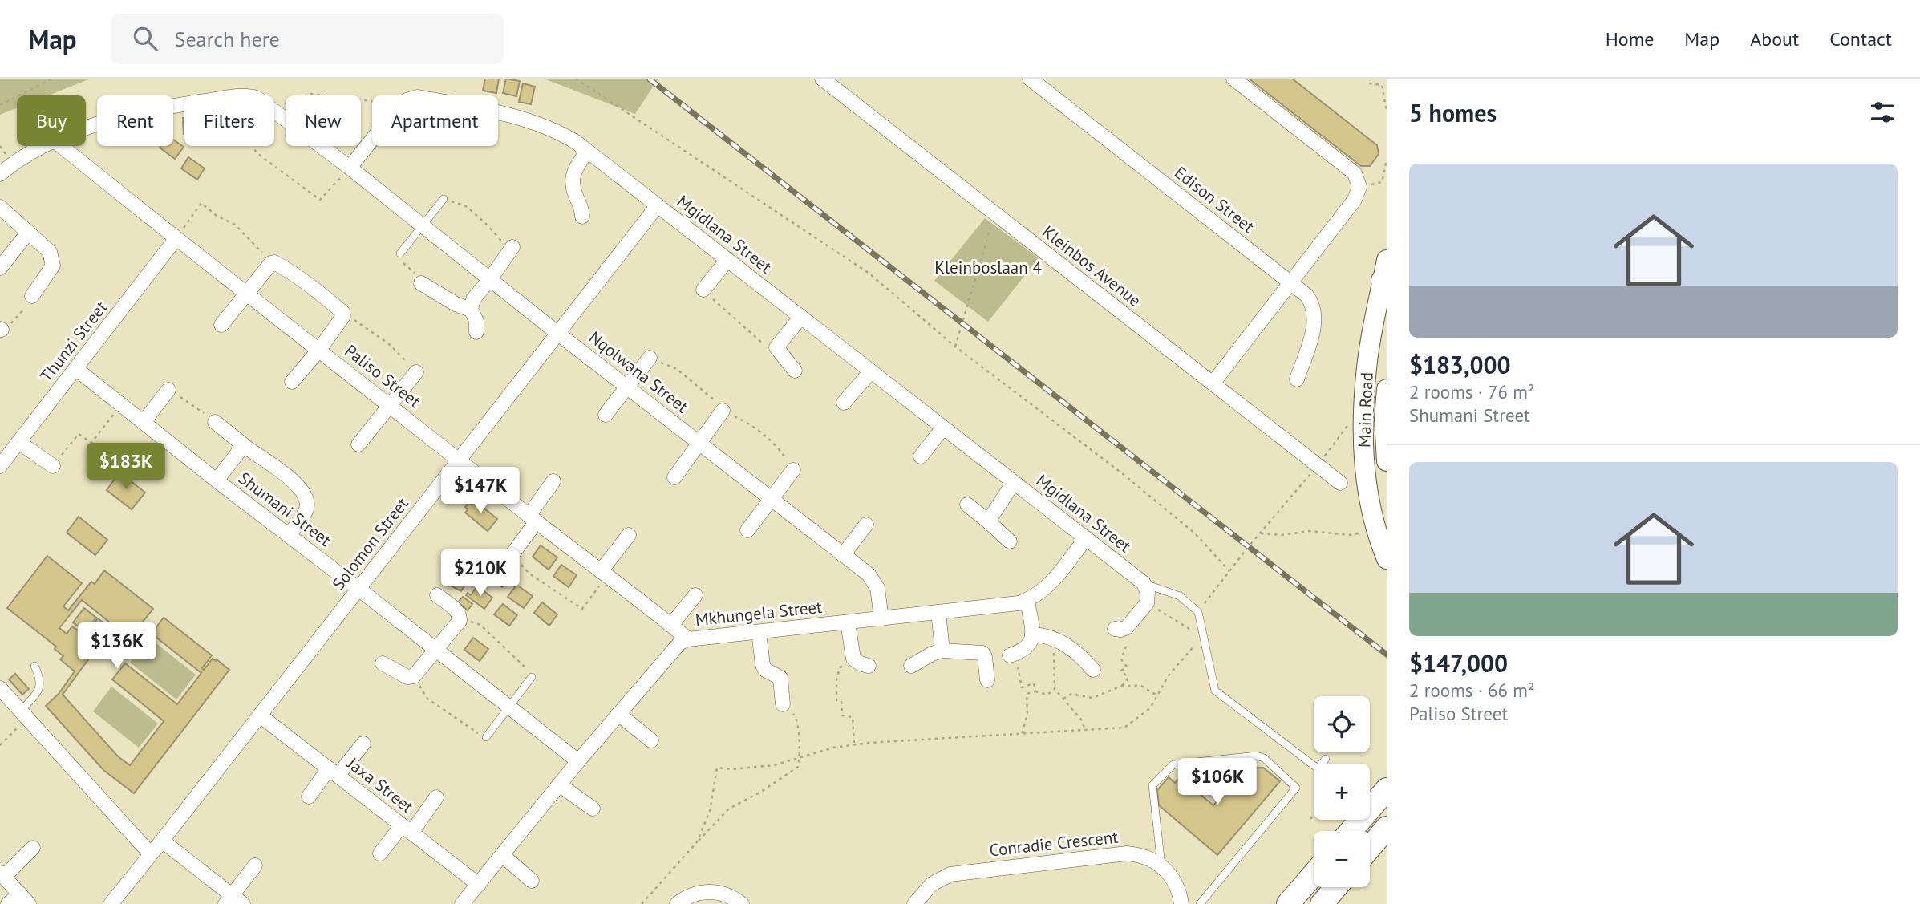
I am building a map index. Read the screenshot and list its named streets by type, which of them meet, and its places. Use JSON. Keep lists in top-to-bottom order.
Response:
{
  "streets": {
    "main road": ["Main Road"],
    "street": [
      "Edison Street",
      "Mgidlana Street",
      "Kleinbos Avenue",
      "Thunzi Street",
      "Nqolwana Street",
      "Paliso Street",
      "Shumani Street",
      "Solomon Street",
      "Mkhungela Street",
      "Jaxa Street",
      "Conradie Crescent"
    ]
  },
  "crossings": [
    ["Mgidlana Street", "Nqolwana Street"],
    ["Mgidlana Street", "Solomon Street"],
    ["Mgidlana Street", "Mkhungela Street"],
    ["Thunzi Street", "Paliso Street"],
    ["Thunzi Street", "Shumani Street"],
    ["Nqolwana Street", "Solomon Street"],
    ["Nqolwana Street", "Mkhungela Street"],
    ["Paliso Street", "Solomon Street"],
    ["Paliso Street", "Mkhungela Street"],
    ["Shumani Street", "Solomon Street"],
    ["Shumani Street", "Mkhungela Street"],
    ["Solomon Street", "Jaxa Street"],
    ["Mkhungela Street", "Jaxa Street"]
  ],
  "parks": ["Kleinboslaan 4"],
  "page": {
    "header": "Map",
    "search": "Search here",
    "nav": [
      "Home",
      "Map",
      "About",
      "Contact"
    ],
    "heading": "5 homes",
    "chip": [
      "Buy",
      "Rent",
      "Filters",
      "New",
      "Apartment"
    ],
    "list": [
      {
        "name": "$183,000",
        "note": "2 rooms · 76 m² · Shumani Street"
      },
      {
        "name": "$147,000",
        "note": "2 rooms · 66 m² · Paliso Street"
      }
    ],
    "price": [
      "$183K",
      "$147K",
      "$210K",
      "$136K",
      "$106K"
    ],
    "map_buttons": ["+", "−"]
  }
}
